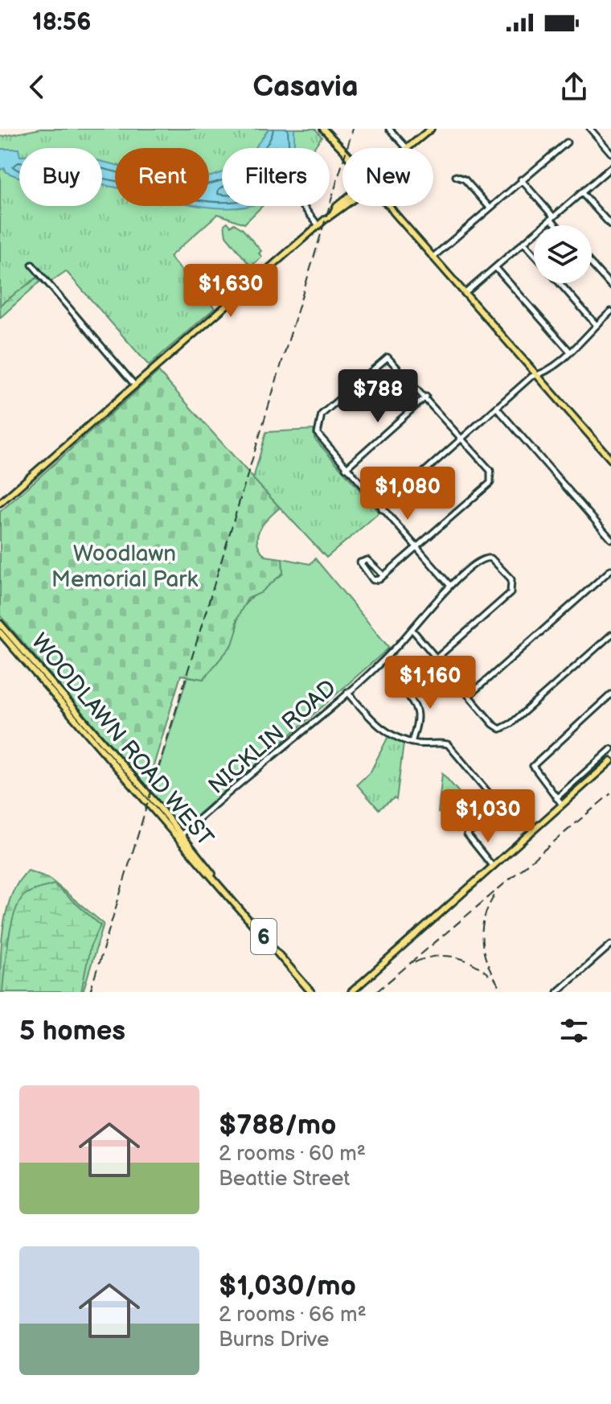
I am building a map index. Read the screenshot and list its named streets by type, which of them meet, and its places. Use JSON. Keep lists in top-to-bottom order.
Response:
{
  "streets": {
    "main road": ["WOODLAWN ROAD WEST", "6"],
    "street": ["NICKLIN ROAD"]
  },
  "crossings": [
    ["NICKLIN ROAD", "WOODLAWN ROAD WEST"]
  ],
  "parks": ["Woodlawn Memorial Park"],
  "page": {
    "status": "18:56",
    "header": "Casavia",
    "chip": [
      "Buy",
      "Rent",
      "Filters",
      "New"
    ],
    "price": [
      "$1,630",
      "$788",
      "$1,080",
      "$1,160",
      "$1,030"
    ],
    "heading": "5 homes",
    "list": [
      {
        "name": "$788/mo",
        "note": "2 rooms · 60 m² · Beattie Street"
      },
      {
        "name": "$1,030/mo",
        "note": "2 rooms · 66 m² · Burns Drive"
      }
    ]
  }
}
